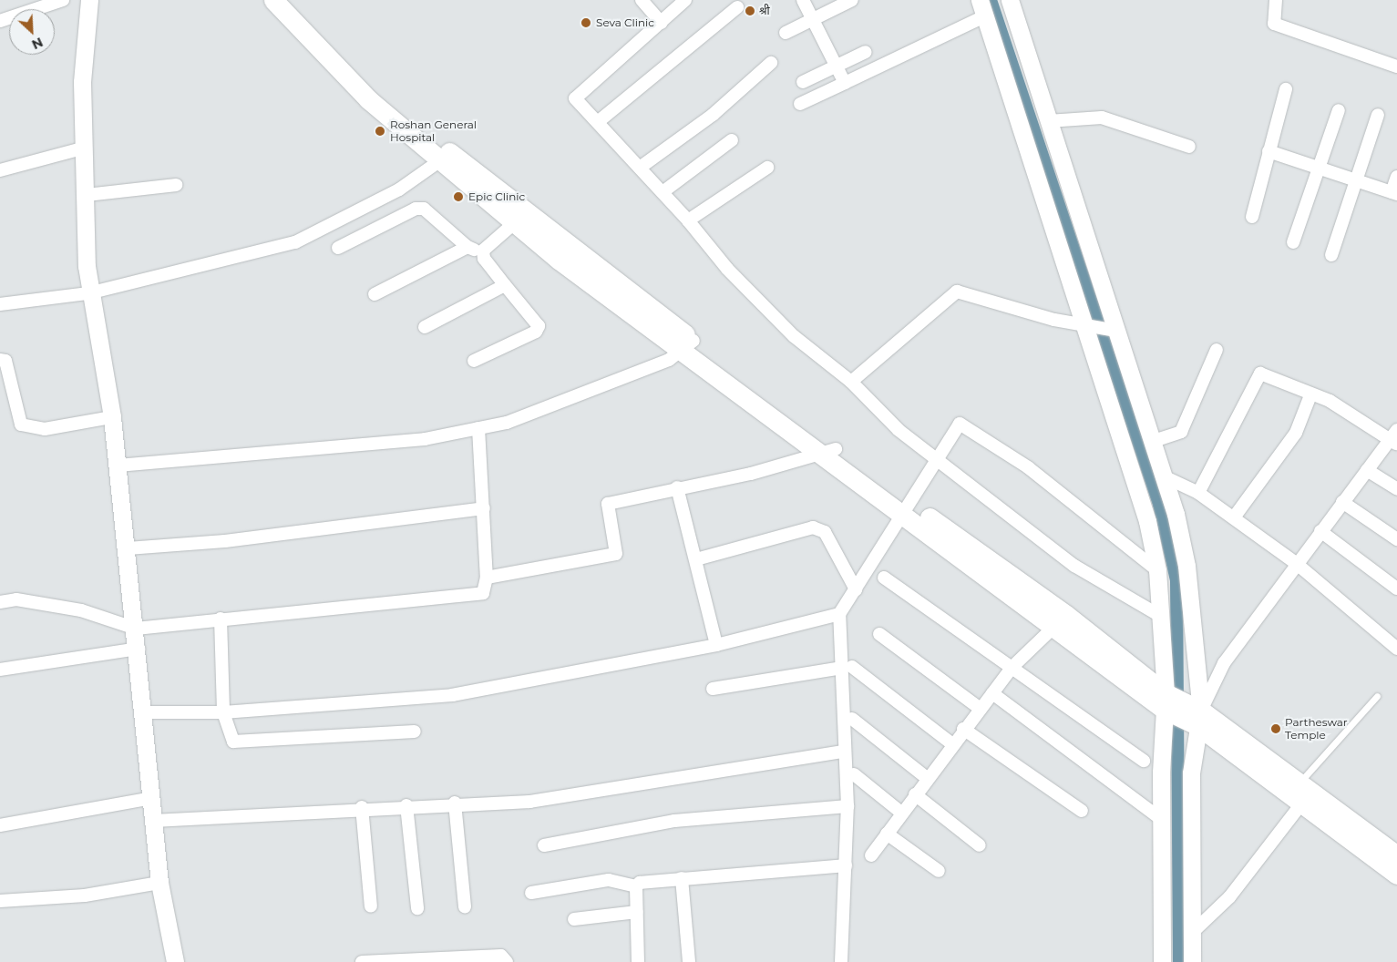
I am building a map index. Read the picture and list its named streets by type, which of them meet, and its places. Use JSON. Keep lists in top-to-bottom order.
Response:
{
  "places": [
    "श्री",
    "Seva Clinic",
    "Roshan General Hospital",
    "Epic Clinic",
    "Partheswar Temple"
  ],
  "north": "bottom right"
}
